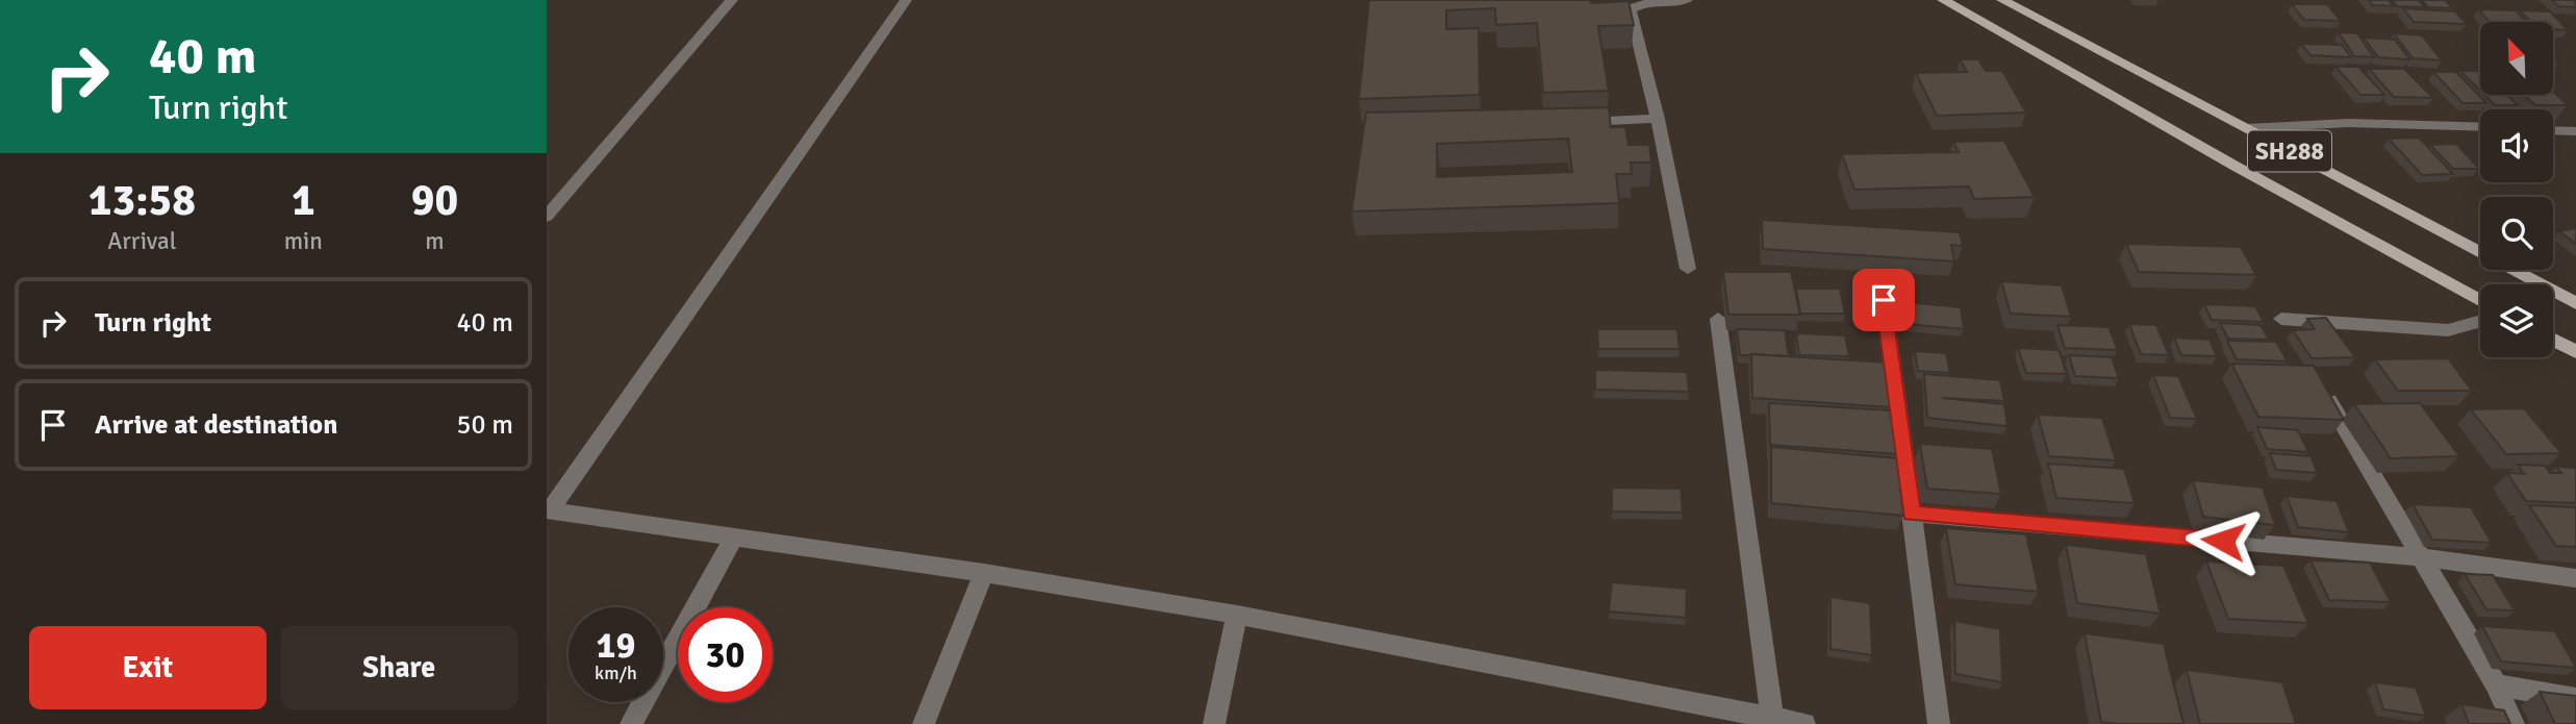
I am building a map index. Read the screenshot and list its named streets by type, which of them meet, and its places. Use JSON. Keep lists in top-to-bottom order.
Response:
{
  "streets": {
    "main road": ["SH288"]
  },
  "north": "top left",
  "page": {
    "turn": ["40 m", "Turn right"],
    "eta": [
      "13:58",
      "Arrival",
      "1",
      "min",
      "90",
      "m"
    ],
    "list": [
      {
        "name": "Turn right",
        "value": "40 m"
      },
      {
        "name": "Arrive at destination",
        "value": "50 m"
      }
    ],
    "speed": "19 km/h",
    "limit": "30",
    "buttons": ["Exit", "Share"]
  }
}
